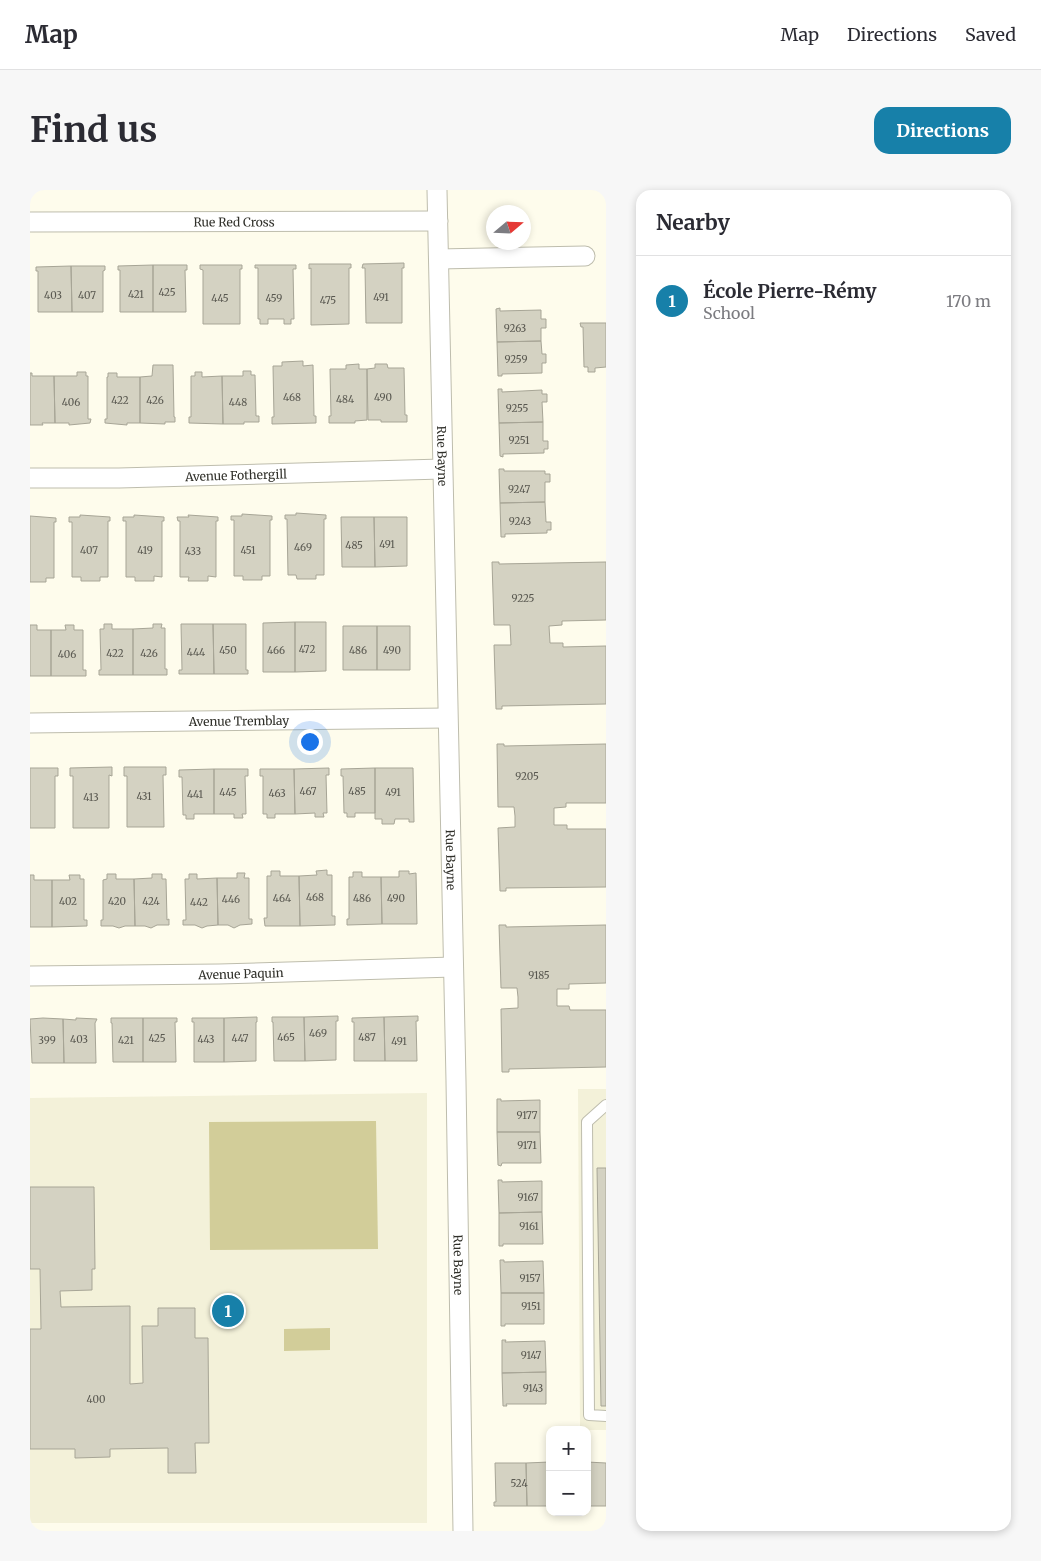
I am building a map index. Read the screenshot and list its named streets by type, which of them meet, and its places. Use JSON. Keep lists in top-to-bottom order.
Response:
{
  "streets": {
    "street": [
      "Rue Red Cross",
      "Rue Bayne",
      "Avenue Fothergill",
      "Avenue Tremblay",
      "Avenue Paquin"
    ]
  },
  "crossings": [
    ["Rue Red Cross", "Rue Bayne"],
    ["Rue Bayne", "Avenue Fothergill"],
    ["Rue Bayne", "Avenue Tremblay"],
    ["Rue Bayne", "Avenue Paquin"]
  ],
  "house_numbers": [
    "425",
    "421",
    "403",
    "407",
    "491",
    "445",
    "459",
    "475",
    "9263",
    "9259",
    "468",
    "490",
    "484",
    "422",
    "426",
    "406",
    "448",
    "9255",
    "9251",
    "9247",
    "9243",
    "491",
    "485",
    "469",
    "407",
    "419",
    "451",
    "433",
    "9225",
    "472",
    "450",
    "466",
    "486",
    "490",
    "444",
    "422",
    "426",
    "406",
    "9205",
    "467",
    "485",
    "445",
    "491",
    "463",
    "441",
    "431",
    "413",
    "468",
    "464",
    "486",
    "490",
    "446",
    "402",
    "420",
    "424",
    "442",
    "9185",
    "469",
    "465",
    "487",
    "425",
    "447",
    "403",
    "443",
    "399",
    "421",
    "491",
    "9177",
    "9171",
    "9167",
    "9161",
    "9157",
    "9151",
    "9147",
    "9143",
    "400",
    "524"
  ],
  "north": "right",
  "page": {
    "header": "Map",
    "nav": ["Map", "Directions", "Saved"],
    "buttons": "Directions",
    "title": "Find us",
    "heading": "Nearby",
    "list": [
      {
        "mark": "1",
        "name": "École Pierre-Rémy",
        "note": "School",
        "value": "170 m"
      }
    ],
    "pins": "1",
    "map_buttons": ["+", "−"]
  }
}
